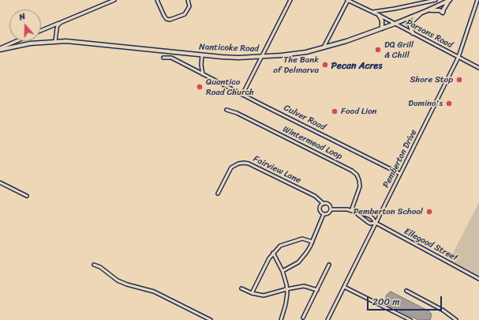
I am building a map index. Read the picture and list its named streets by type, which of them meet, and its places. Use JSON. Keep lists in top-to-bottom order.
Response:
{
  "streets": {
    "main road": ["Nanticoke Road"],
    "street": [
      "Parsons Road",
      "Culver Road",
      "Wintermead Loop",
      "Pemberton Drive",
      "Fairview Lane",
      "Ellegood Street"
    ]
  },
  "crossings": [
    ["Parsons Road", "Nanticoke Road"],
    ["Parsons Road", "Pemberton Drive"],
    ["Culver Road", "Pemberton Drive"],
    ["Pemberton Drive", "Ellegood Street"]
  ],
  "districts": ["Pecan Acres"],
  "places": [
    "DQ Grill & Chill",
    "The Bank of Delmarva",
    "Shore Stop",
    "Quantico Road Church",
    "Domino's",
    "Food Lion",
    "Pemberton School"
  ],
  "scale_bar": "200 m",
  "north": "top"
}
